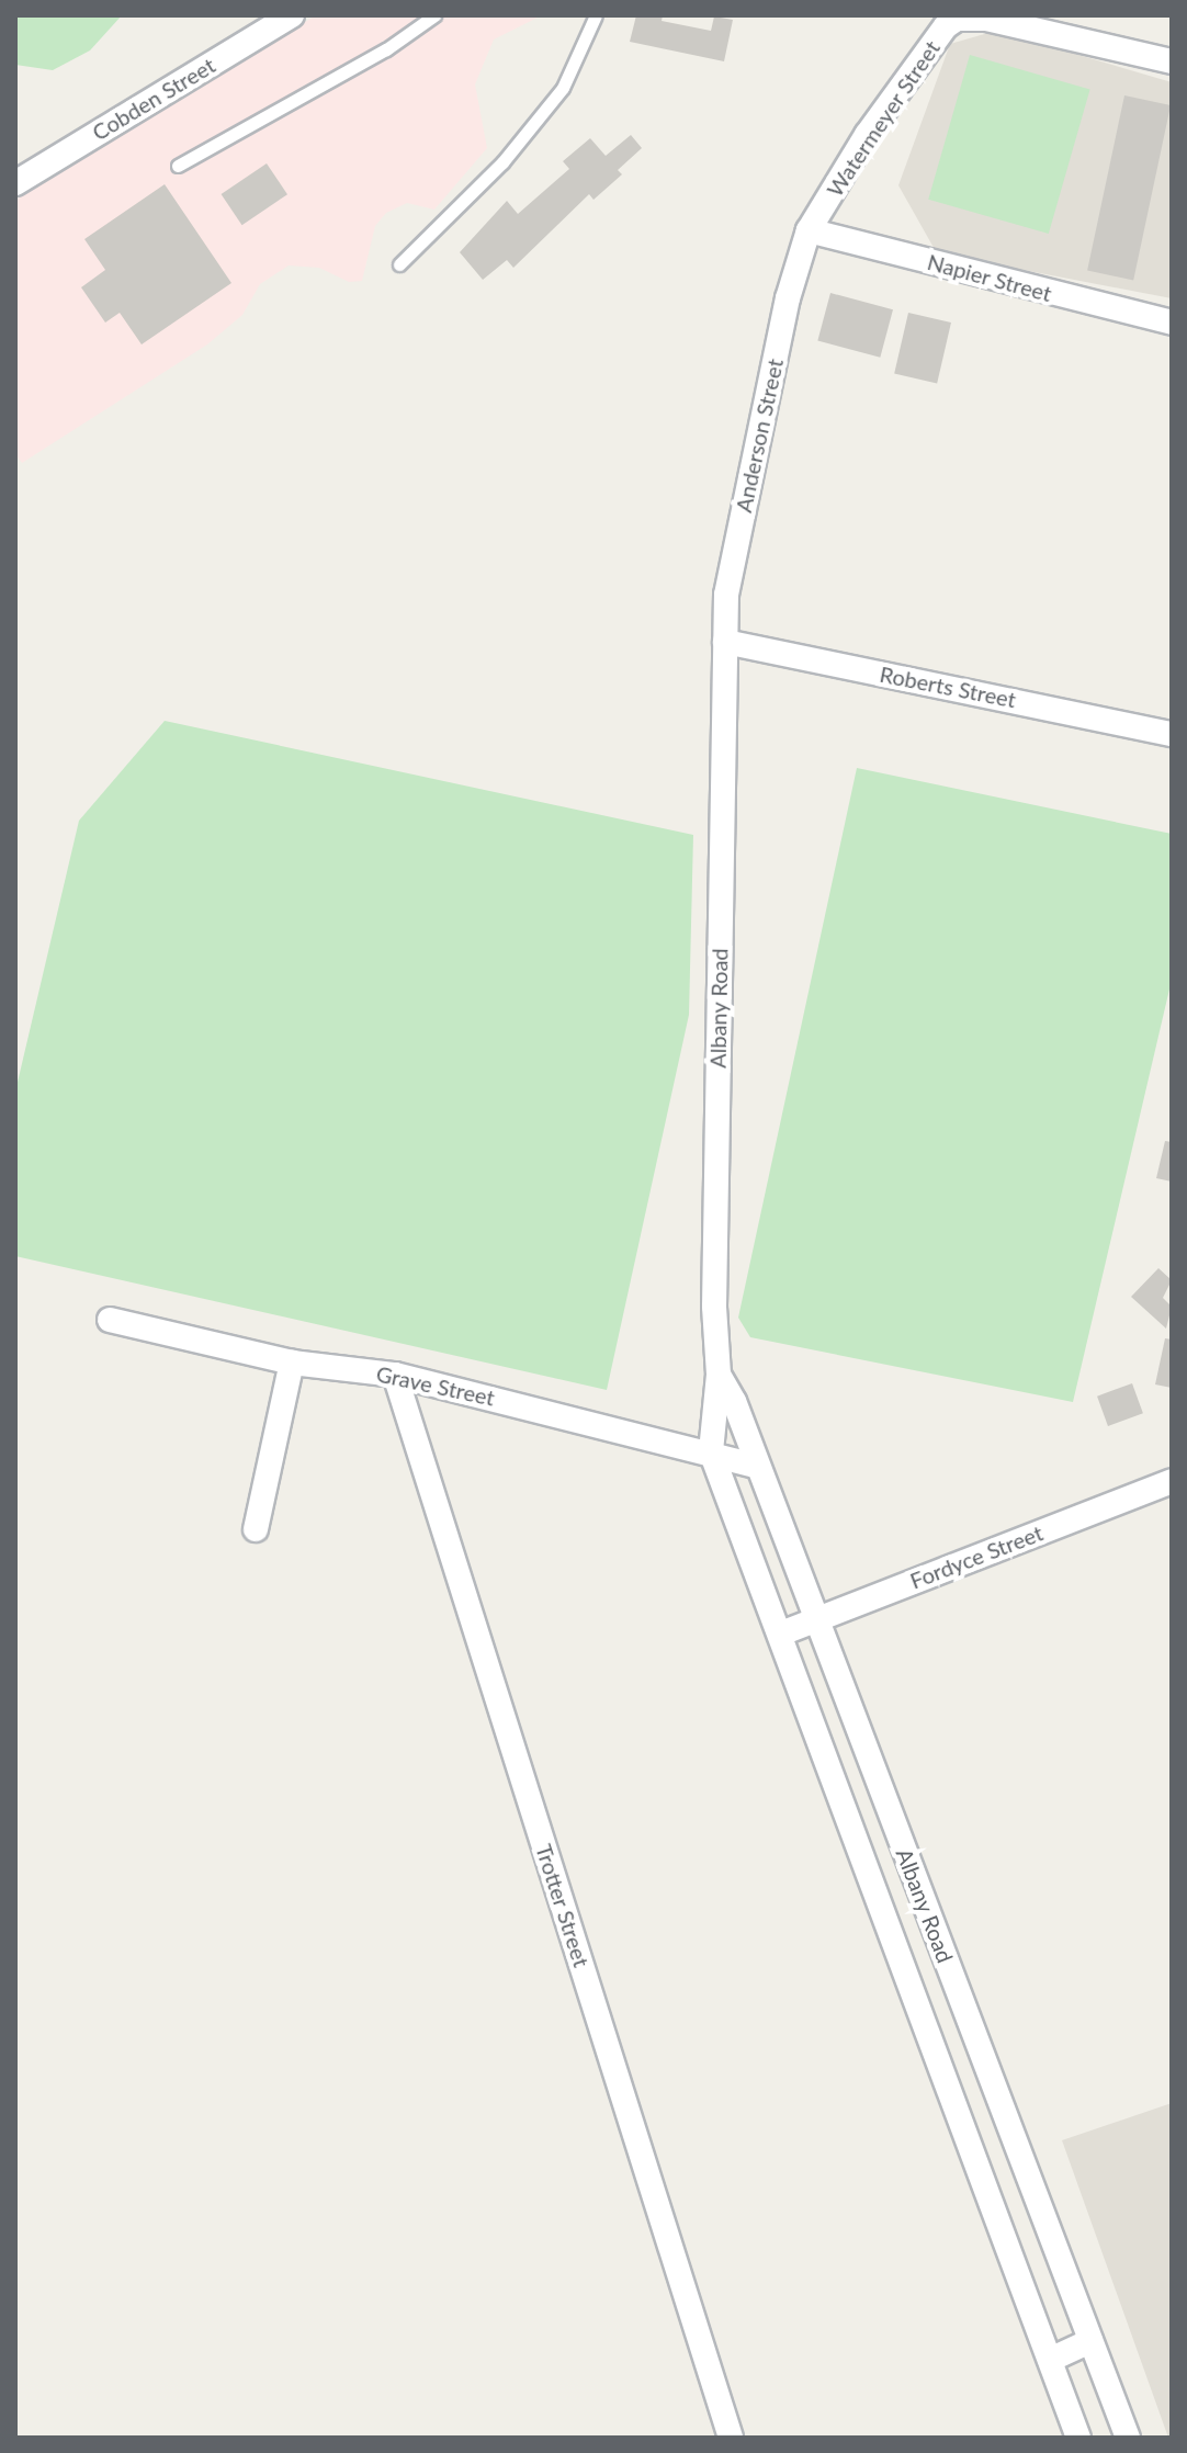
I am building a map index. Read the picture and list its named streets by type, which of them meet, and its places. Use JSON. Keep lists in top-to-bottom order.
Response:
{
  "streets": {
    "street": [
      "Cobden Street",
      "Watermeyer Street",
      "Napier Street",
      "Anderson Street",
      "Roberts Street",
      "Albany Road",
      "Grave Street",
      "Fordyce Street",
      "Trotter Street"
    ]
  },
  "crossings": [
    ["Watermeyer Street", "Napier Street"],
    ["Watermeyer Street", "Anderson Street"],
    ["Napier Street", "Anderson Street"],
    ["Anderson Street", "Roberts Street"],
    ["Anderson Street", "Albany Road"],
    ["Roberts Street", "Albany Road"],
    ["Albany Road", "Grave Street"],
    ["Albany Road", "Fordyce Street"],
    ["Grave Street", "Trotter Street"]
  ]
}
